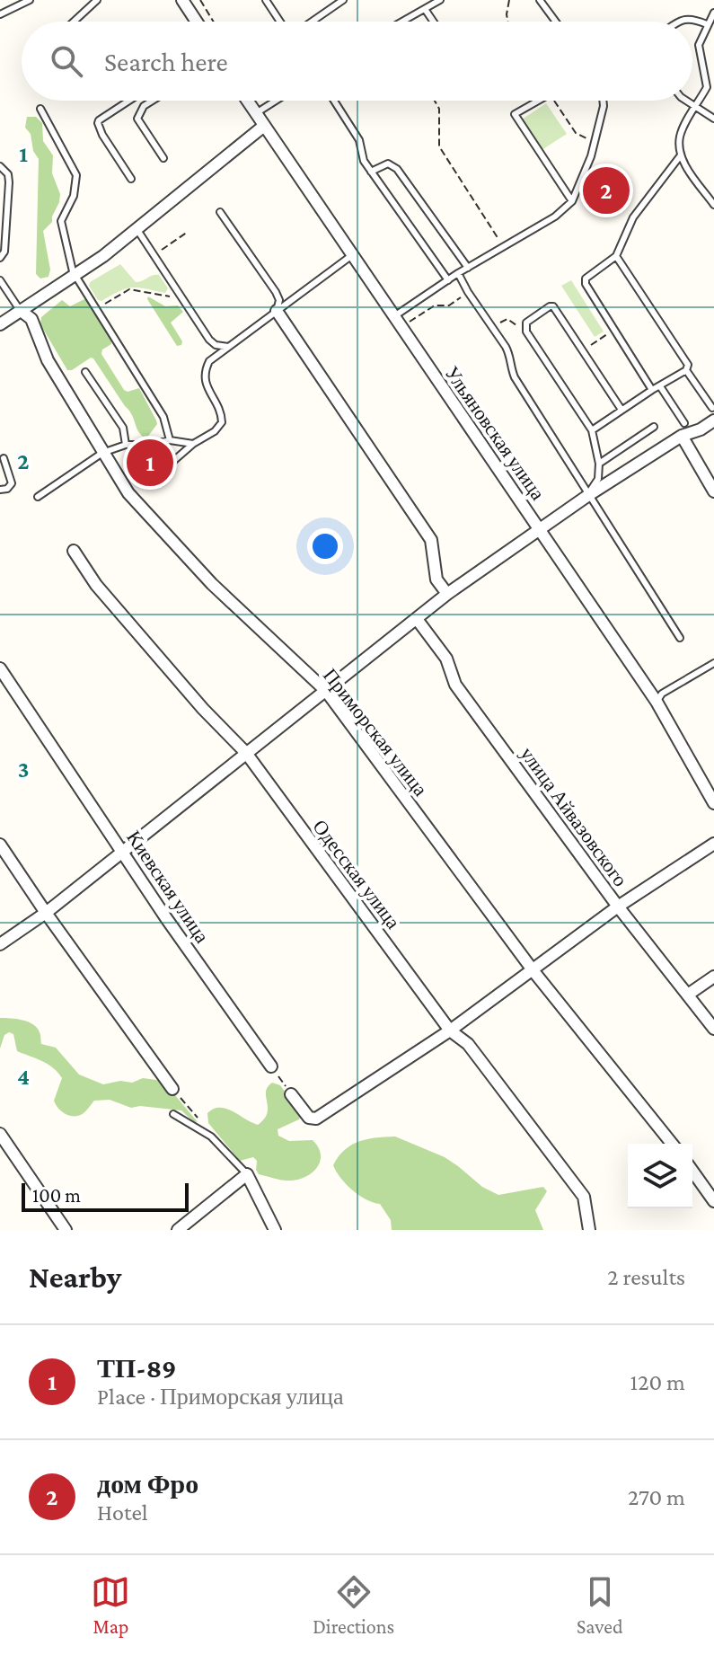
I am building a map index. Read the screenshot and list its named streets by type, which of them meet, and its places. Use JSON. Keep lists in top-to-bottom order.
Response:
{
  "streets": {
    "street": [
      "Ульяновская улица",
      "Приморская улица",
      "улица Айвазовского",
      "Одесская улица",
      "Киевская улица"
    ]
  },
  "scale_bar": "100 m",
  "page": {
    "search": "Search here",
    "pins": ["2", "1"],
    "scale": "100 m",
    "heading": ["Nearby", "2 results"],
    "list": [
      {
        "mark": "1",
        "name": "ТП-89",
        "note": "Place · Приморская улица",
        "value": "120 m"
      },
      {
        "mark": "2",
        "name": "дом Фро",
        "note": "Hotel",
        "value": "270 m"
      }
    ],
    "nav": ["Map", "Directions", "Saved"]
  },
  "grid": {
    "rows": [
      "1",
      "2",
      "3",
      "4"
    ]
  }
}
